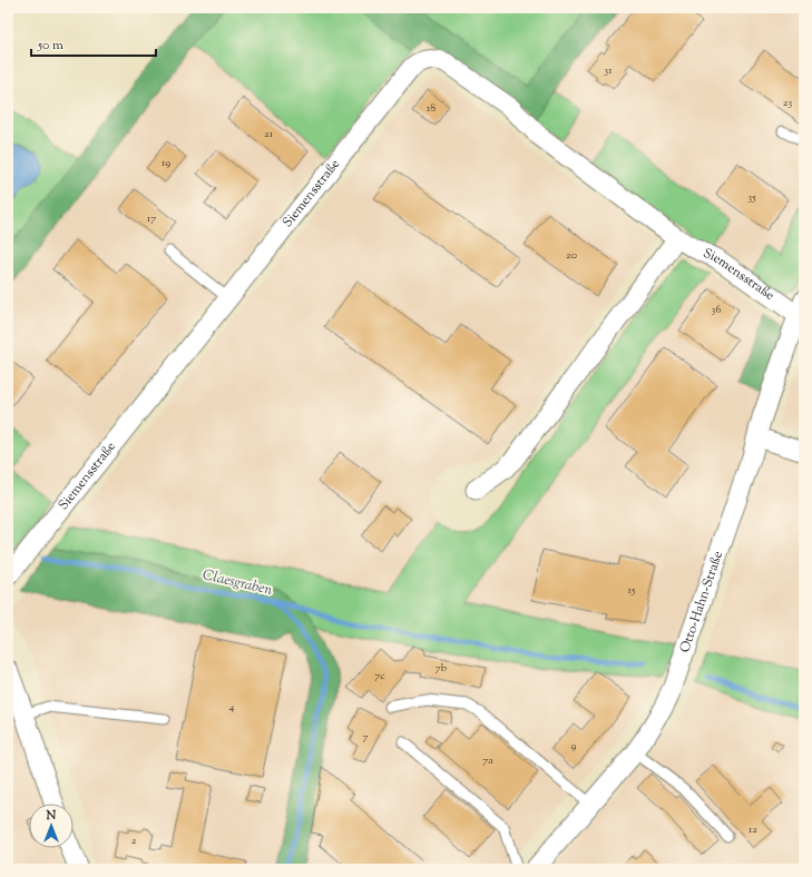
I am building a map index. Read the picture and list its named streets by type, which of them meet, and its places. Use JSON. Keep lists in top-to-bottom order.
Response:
{
  "streets": {
    "street": ["Siemensstraße", "Otto-Hahn-Straße"]
  },
  "crossings": [
    ["Siemensstraße", "Otto-Hahn-Straße"]
  ],
  "water": ["Claesgraben"],
  "house_numbers": [
    "31",
    "23",
    "18",
    "21",
    "19",
    "35",
    "17",
    "20",
    "36",
    "15",
    "7b",
    "7c",
    "4",
    "7",
    "9",
    "7a",
    "12",
    "2"
  ],
  "scale_bar": "50 m",
  "north": "top"
}
